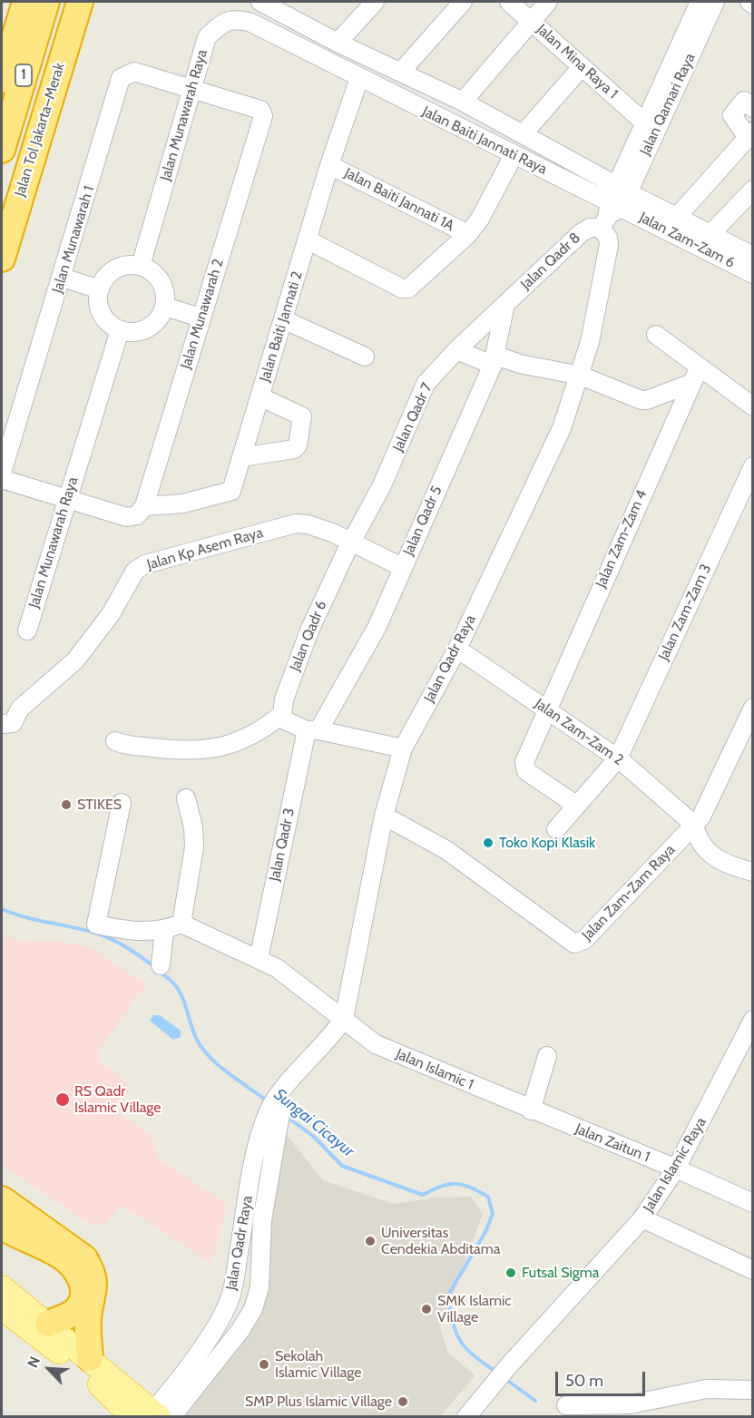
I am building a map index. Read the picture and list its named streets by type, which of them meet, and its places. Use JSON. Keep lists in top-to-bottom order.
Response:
{
  "streets": {
    "highway": ["1", "Jalan Tol Jakarta–Merak"],
    "street": [
      "Jalan Mina Raya 1",
      "Jalan Qamari Raya",
      "Jalan Munawarah Raya",
      "Jalan Baiti Jannati Raya",
      "Jalan Baiti Jannati 1A",
      "Jalan Munawarah 1",
      "Jalan Zam-Zam 6",
      "Jalan Qadr 8",
      "Jalan Munawarah 2",
      "Jalan Baiti Jannati 2",
      "Jalan Qadr 7",
      "Jalan Qadr 5",
      "Jalan Zam-Zam 4",
      "Jalan Kp Asem Raya",
      "Jalan Zam-Zam 3",
      "Jalan Qadr 6",
      "Jalan Qadr Raya",
      "Jalan Zam-Zam 2",
      "Jalan Qadr 3",
      "Jalan Zam-Zam Raya",
      "Jalan Islamic 1",
      "Jalan Zaitun 1",
      "Jalan Islamic Raya"
    ]
  },
  "crossings": [
    ["Jalan Mina Raya 1", "Jalan Qamari Raya"],
    ["Jalan Qamari Raya", "Jalan Baiti Jannati Raya"],
    ["Jalan Qamari Raya", "Jalan Zam-Zam 6"],
    ["Jalan Qamari Raya", "Jalan Qadr 8"],
    ["Jalan Qamari Raya", "Jalan Qadr Raya"],
    ["Jalan Munawarah Raya", "Jalan Baiti Jannati Raya"],
    ["Jalan Munawarah Raya", "Jalan Munawarah 1"],
    ["Jalan Munawarah Raya", "Jalan Munawarah 2"],
    ["Jalan Munawarah Raya", "Jalan Baiti Jannati 2"],
    ["Jalan Baiti Jannati Raya", "Jalan Zam-Zam 6"],
    ["Jalan Baiti Jannati Raya", "Jalan Qadr 8"],
    ["Jalan Baiti Jannati Raya", "Jalan Baiti Jannati 2"],
    ["Jalan Baiti Jannati Raya", "Jalan Qadr Raya"],
    ["Jalan Baiti Jannati 1A", "Jalan Baiti Jannati 2"],
    ["Jalan Munawarah 1", "Jalan Munawarah 2"],
    ["Jalan Zam-Zam 6", "Jalan Qadr 8"],
    ["Jalan Zam-Zam 6", "Jalan Qadr Raya"],
    ["Jalan Qadr 8", "Jalan Qadr 7"],
    ["Jalan Qadr 8", "Jalan Qadr 5"],
    ["Jalan Qadr 8", "Jalan Qadr Raya"],
    ["Jalan Munawarah 2", "Jalan Baiti Jannati 2"],
    ["Jalan Qadr 7", "Jalan Qadr 5"],
    ["Jalan Qadr 7", "Jalan Kp Asem Raya"],
    ["Jalan Qadr 7", "Jalan Qadr 6"],
    ["Jalan Qadr 5", "Jalan Qadr 3"],
    ["Jalan Zam-Zam 4", "Jalan Zam-Zam 3"],
    ["Jalan Zam-Zam 4", "Jalan Zam-Zam 2"],
    ["Jalan Kp Asem Raya", "Jalan Qadr 6"],
    ["Jalan Zam-Zam 3", "Jalan Zam-Zam 2"],
    ["Jalan Qadr Raya", "Jalan Zam-Zam 2"],
    ["Jalan Qadr Raya", "Jalan Zam-Zam Raya"],
    ["Jalan Qadr Raya", "Jalan Islamic 1"],
    ["Jalan Zam-Zam 2", "Jalan Zam-Zam Raya"],
    ["Jalan Qadr 3", "Jalan Islamic 1"],
    ["Jalan Islamic 1", "Jalan Zaitun 1"],
    ["Jalan Zaitun 1", "Jalan Islamic Raya"]
  ],
  "water": ["Sungai Cicayur"],
  "places": [
    "STIKES",
    "Toko Kopi Klasik",
    "RS Qadr Islamic Village",
    "Universitas Cendekia Abditama",
    "Futsal Sigma",
    "SMK Islamic Village",
    "Sekolah Islamic Village",
    "SMP Plus Islamic Village"
  ],
  "scale_bar": "50 m",
  "north": "top left"
}
